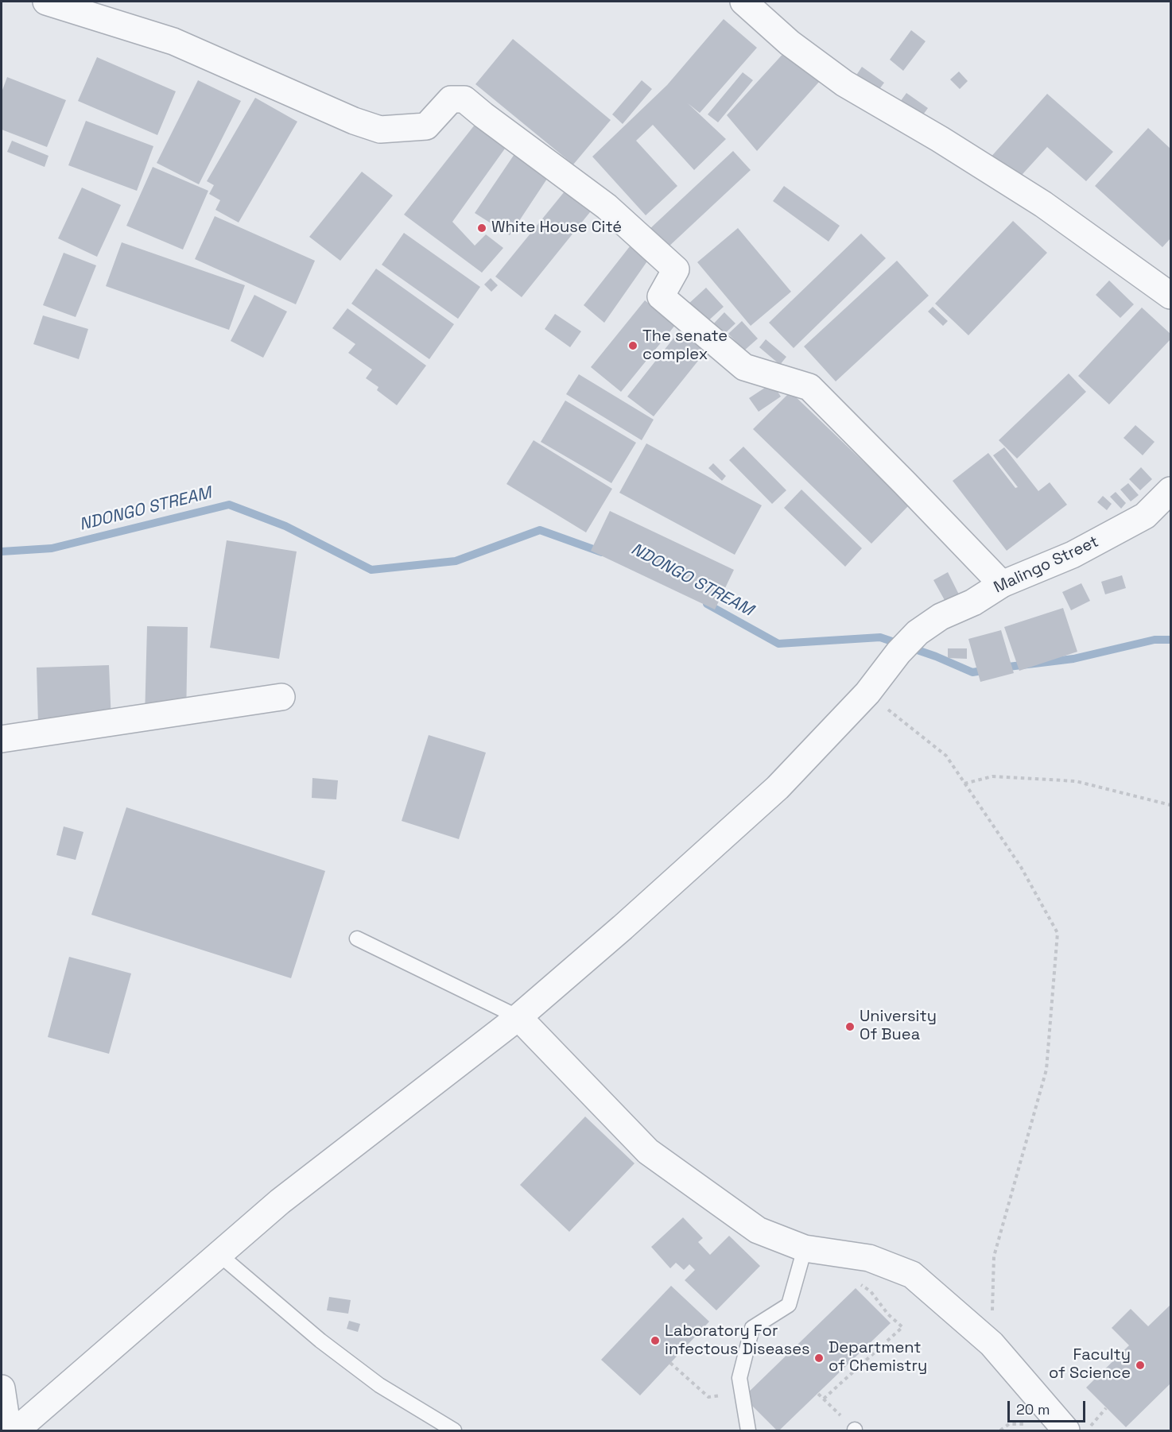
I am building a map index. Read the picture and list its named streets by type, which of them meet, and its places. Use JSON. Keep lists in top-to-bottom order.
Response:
{
  "streets": {
    "street": ["Malingo Street"]
  },
  "water": ["NDONGO STREAM"],
  "places": [
    "White House Cité",
    "The senate complex",
    "University Of Buea",
    "Laboratory For infectous Diseases",
    "Department of Chemistry",
    "Faculty of Science"
  ],
  "scale_bar": "20 m"
}
